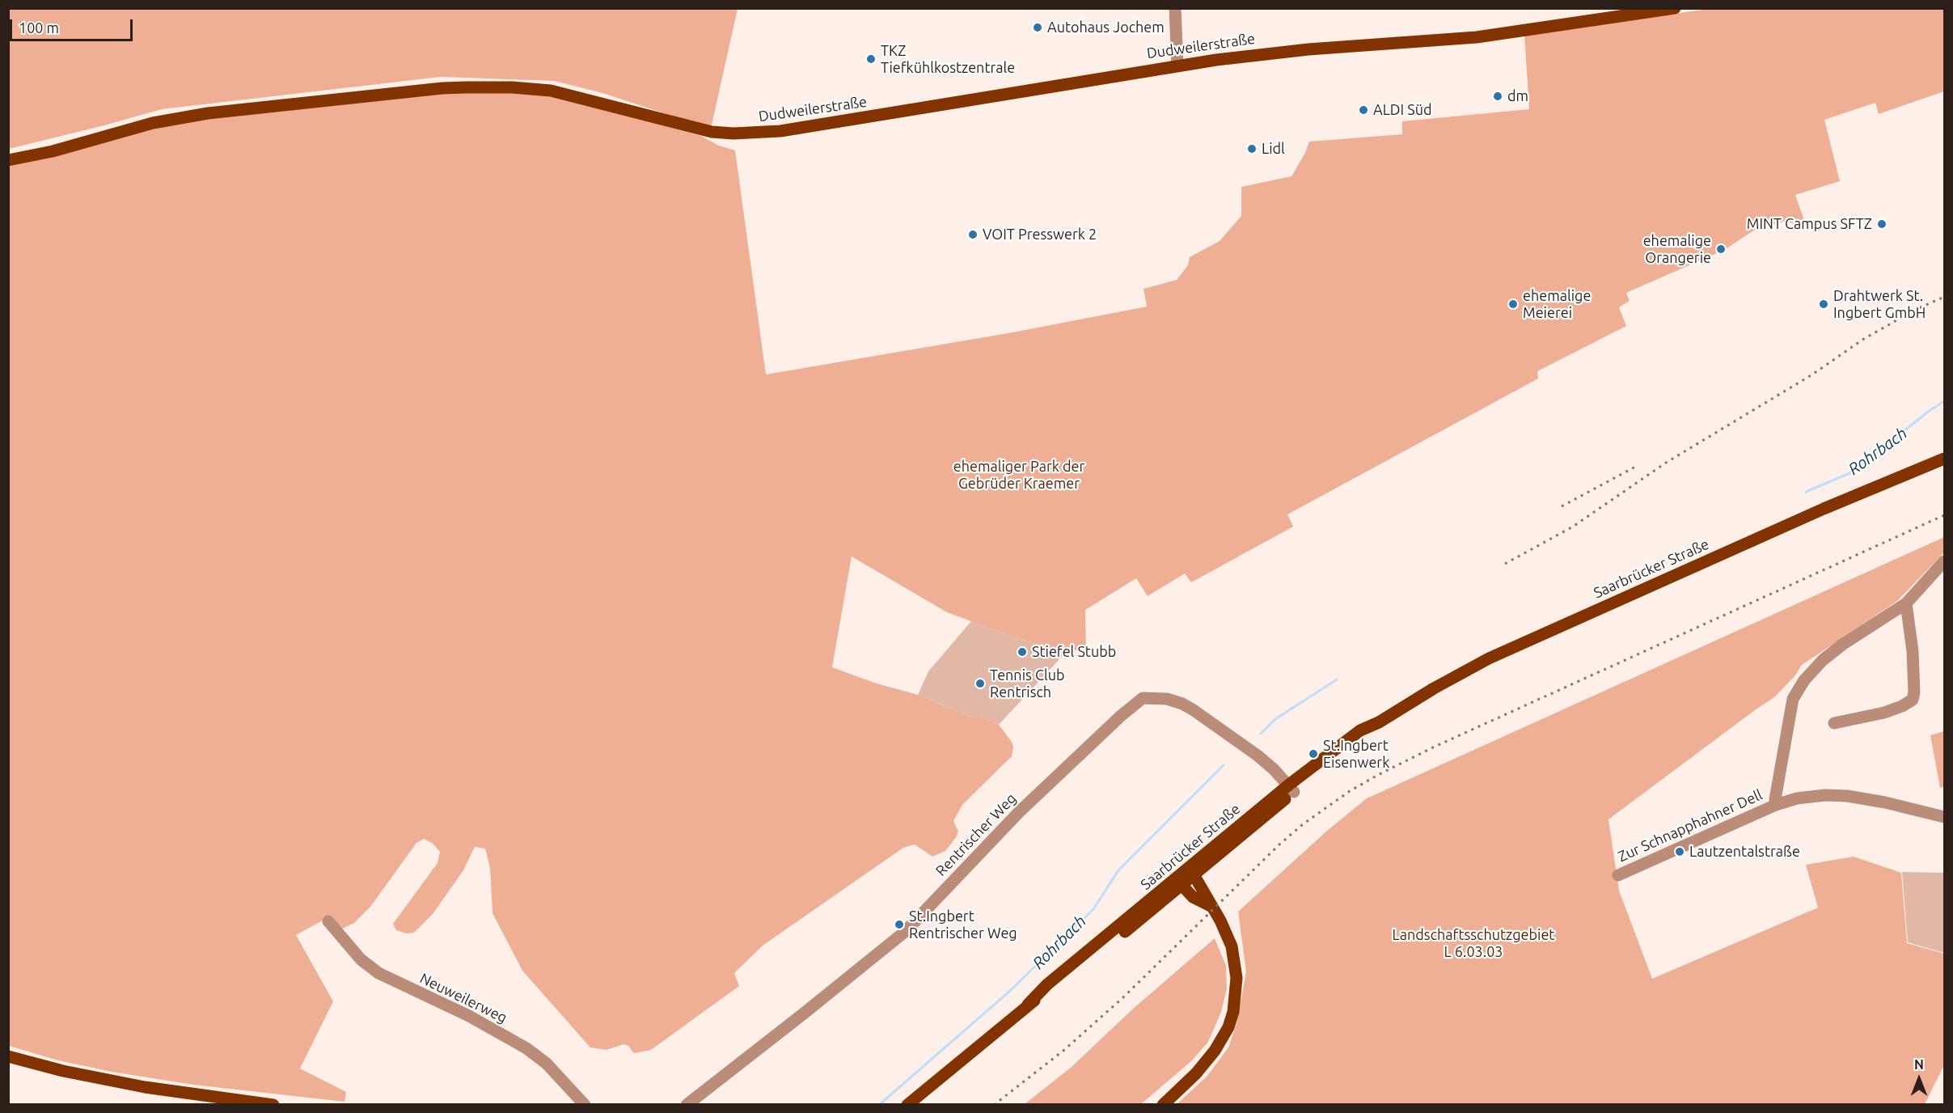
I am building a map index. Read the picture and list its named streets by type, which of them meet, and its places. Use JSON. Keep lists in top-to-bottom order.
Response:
{
  "streets": {
    "main road": ["Dudweilerstraße", "Saarbrücker Straße"],
    "street": ["Zur Schnapphahner Dell", "Rentrischer Weg", "Neuweilerweg"]
  },
  "crossings": [
    ["Saarbrücker Straße", "Rentrischer Weg"]
  ],
  "water": ["Rohrbach"],
  "parks": ["ehemaliger Park der Gebrüder Kraemer", "Landschaftsschutzgebiet L 6.03.03"],
  "places": [
    "Autohaus Jochem",
    "TKZ Tiefkühlkostzentrale",
    "dm",
    "ALDI Süd",
    "Lidl",
    "MINT Campus SFTZ",
    "VOIT Presswerk 2",
    "ehemalige Orangerie",
    "ehemalige Meierei",
    "Drahtwerk St. Ingbert GmbH",
    "Stiefel Stubb",
    "Tennis Club Rentrisch",
    "St.Ingbert Eisenwerk",
    "Lautzentalstraße",
    "St.Ingbert Rentrischer Weg"
  ],
  "scale_bar": "100 m",
  "north": "top"
}
